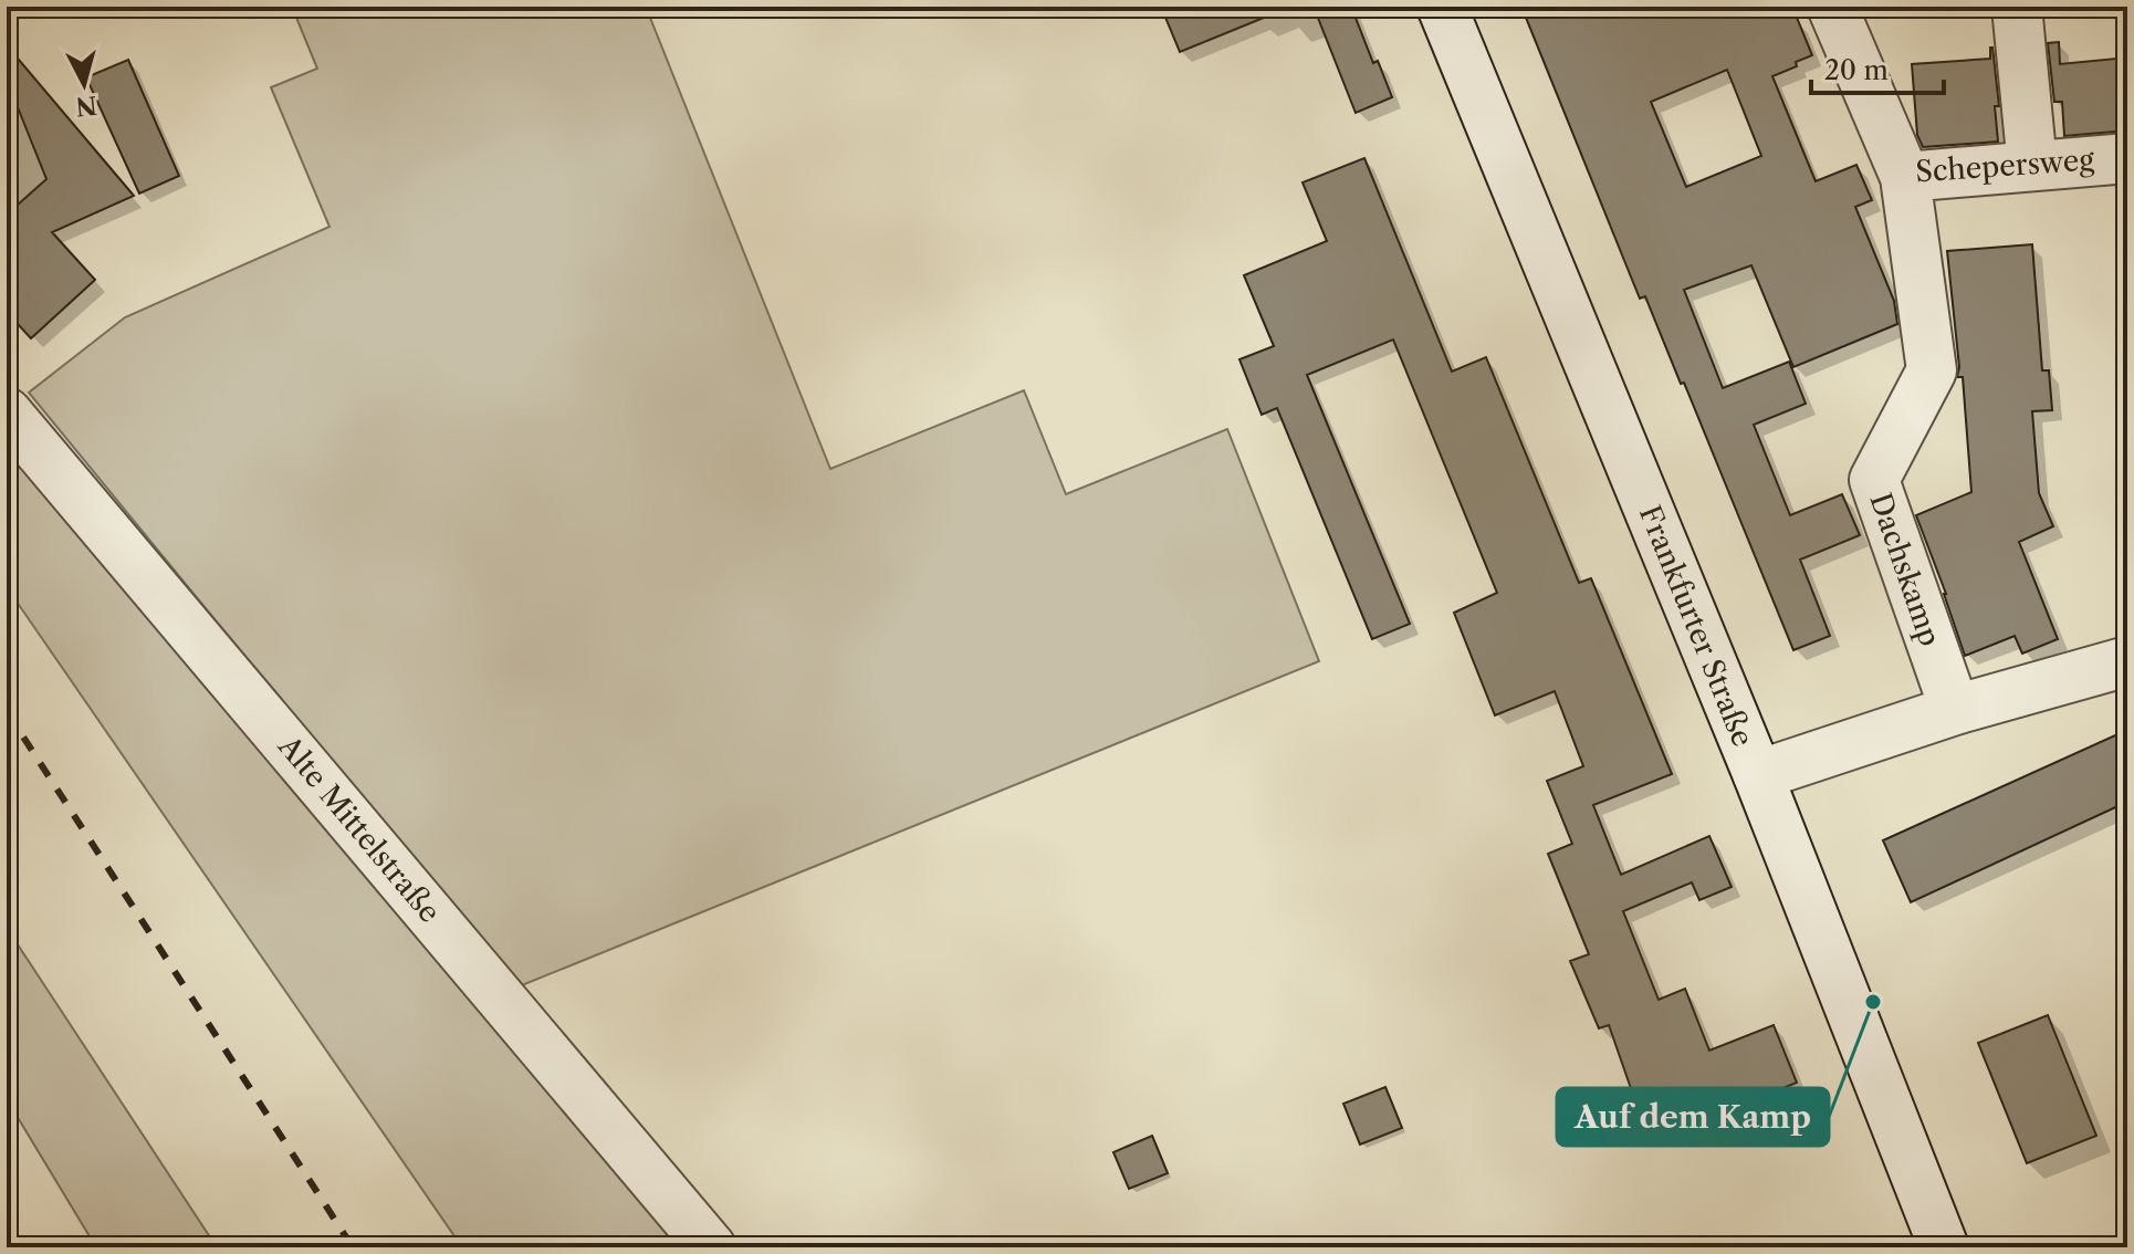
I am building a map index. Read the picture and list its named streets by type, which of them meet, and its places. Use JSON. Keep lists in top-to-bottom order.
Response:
{
  "streets": {
    "street": [
      "Schepersweg",
      "Dachskamp",
      "Frankfurter Straße",
      "Alte Mittelstraße"
    ]
  },
  "crossings": [
    ["Schepersweg", "Dachskamp"]
  ],
  "places": ["Auf dem Kamp"],
  "scale_bar": "20 m",
  "north": "bottom"
}
